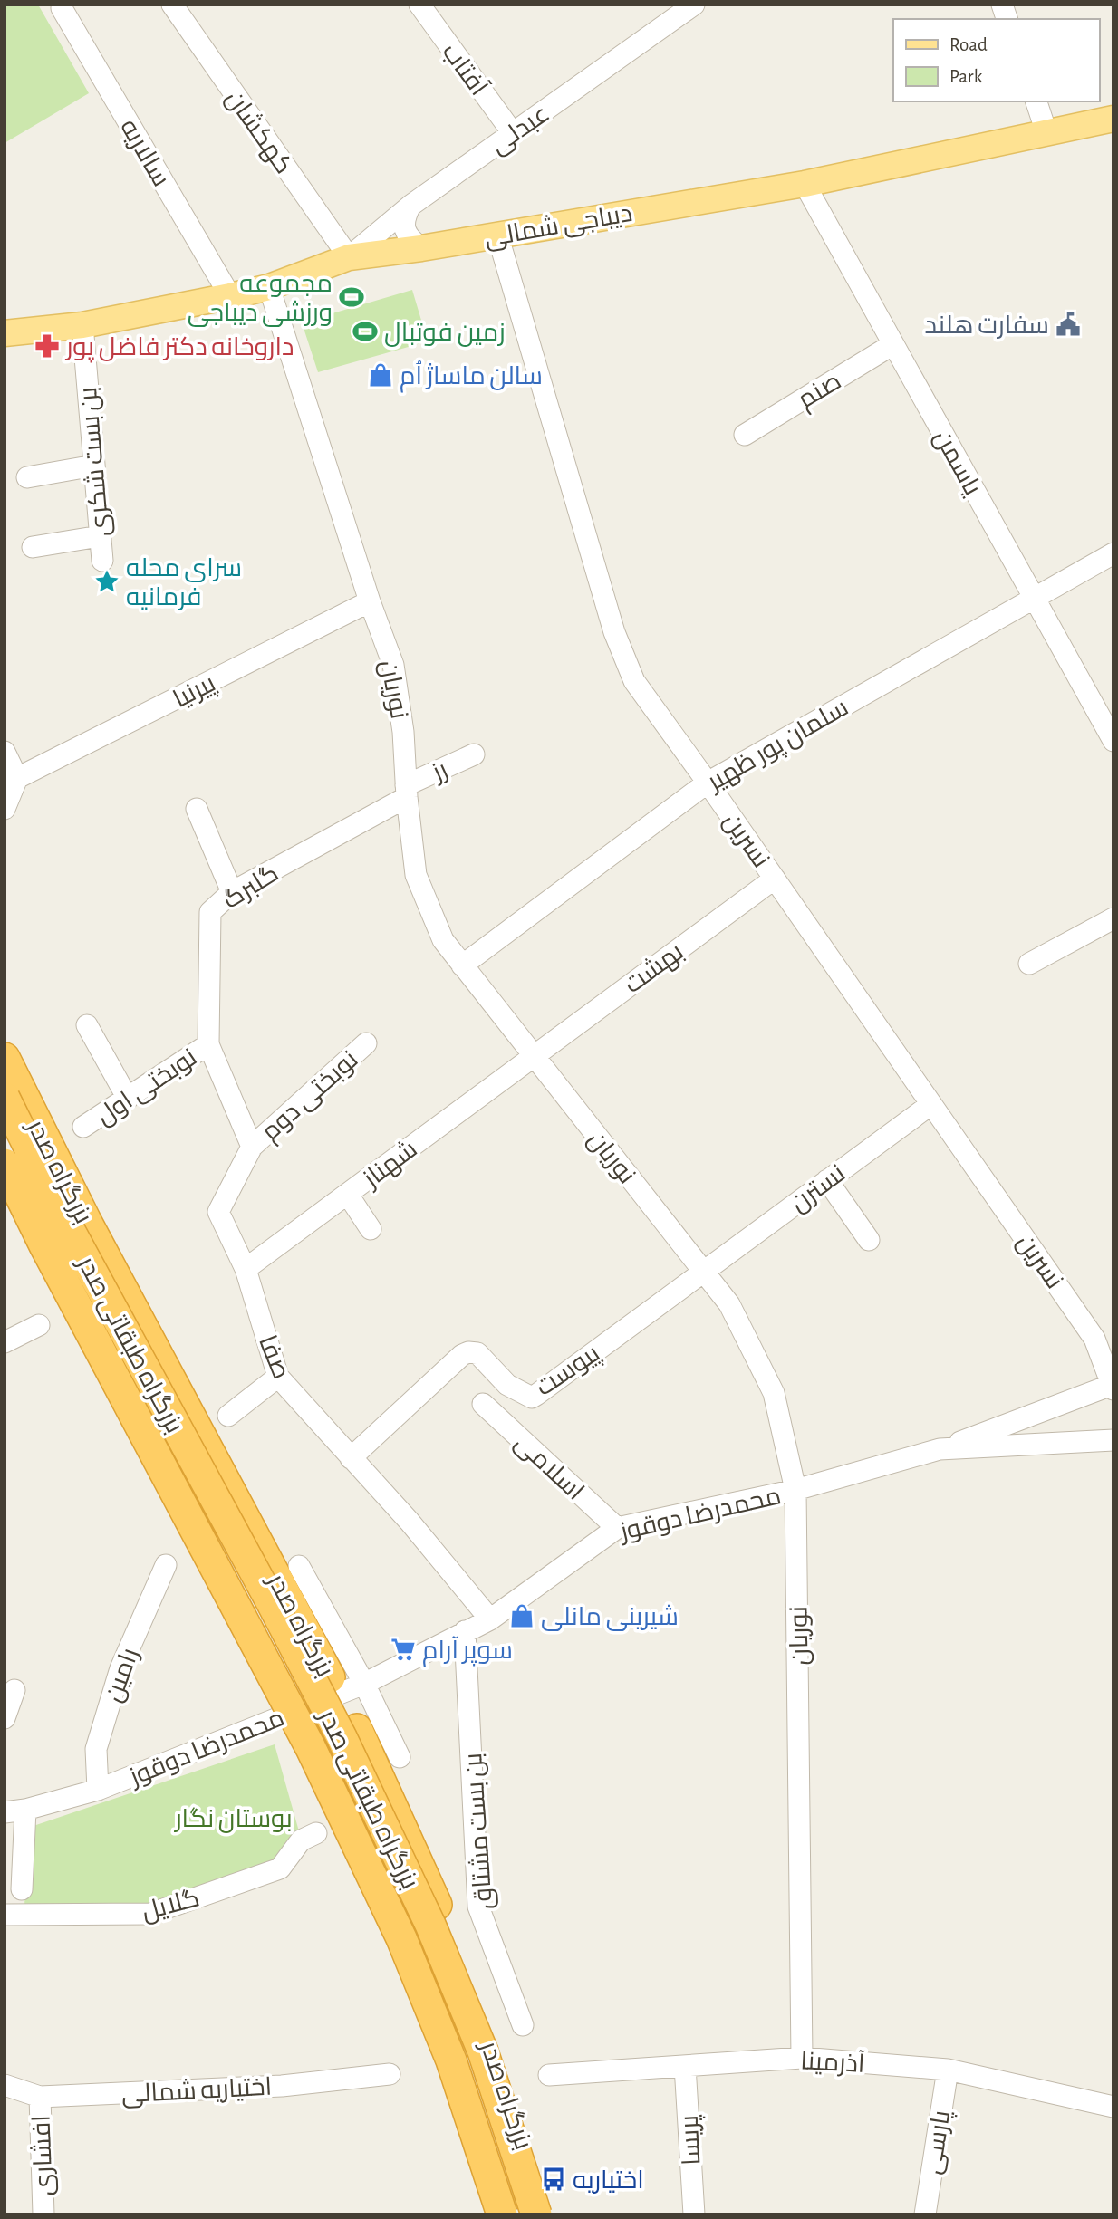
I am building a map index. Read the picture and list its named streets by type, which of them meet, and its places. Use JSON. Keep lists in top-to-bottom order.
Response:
{
  "streets": {
    "highway": ["بزرگراه صدر", "بزرگراه طبقاتی صدر"],
    "main road": ["دیباجی شمالی"],
    "street": [
      "آفتاب",
      "عبدلی",
      "کهکشان",
      "سالاریه",
      "صنم",
      "بن بست شکرى",
      "یاسمن",
      "نوریان",
      "پیرنیا",
      "سلمان پور ظهیر",
      "رز",
      "نسرین",
      "گلبرگ",
      "بهشت",
      "نوبختی اول",
      "نوبختی دوم",
      "شهناز",
      "نسترن",
      "صفا",
      "پیوست",
      "اسلامی",
      "محمدرضا دوقوز",
      "رامین",
      "بن بست مشتاق",
      "گلایل",
      "آذرمینا",
      "اختیاریه شمالی",
      "پریسا",
      "پارسی",
      "افشاری"
    ]
  },
  "crossings": [
    ["آفتاب", "عبدلی"],
    ["عبدلی", "کهکشان"],
    ["عبدلی", "دیباجی شمالی"],
    ["کهکشان", "دیباجی شمالی"],
    ["سالاریه", "دیباجی شمالی"],
    ["دیباجی شمالی", "بن بست شکرى"],
    ["دیباجی شمالی", "یاسمن"],
    ["دیباجی شمالی", "نوریان"],
    ["دیباجی شمالی", "نسرین"],
    ["صنم", "یاسمن"],
    ["یاسمن", "سلمان پور ظهیر"],
    ["نوریان", "پیرنیا"],
    ["نوریان", "سلمان پور ظهیر"],
    ["نوریان", "رز"],
    ["نوریان", "گلبرگ"],
    ["نوریان", "بهشت"],
    ["نوریان", "شهناز"],
    ["نوریان", "نسترن"],
    ["نوریان", "پیوست"],
    ["نوریان", "محمدرضا دوقوز"],
    ["نوریان", "آذرمینا"],
    ["سلمان پور ظهیر", "نسرین"],
    ["رز", "گلبرگ"],
    ["نسرین", "بهشت"],
    ["نسرین", "نسترن"],
    ["گلبرگ", "نوبختی اول"],
    ["بهشت", "شهناز"],
    ["نوبختی دوم", "صفا"],
    ["شهناز", "صفا"],
    ["نسترن", "پیوست"],
    ["صفا", "پیوست"],
    ["صفا", "محمدرضا دوقوز"],
    ["اسلامی", "محمدرضا دوقوز"],
    ["محمدرضا دوقوز", "رامین"],
    ["محمدرضا دوقوز", "بن بست مشتاق"],
    ["آذرمینا", "پریسا"],
    ["آذرمینا", "پارسی"],
    ["اختیاریه شمالی", "افشاری"]
  ],
  "parks": ["بوستان نگار"],
  "places": {
    "sports": ["مجموعه ورزشی دیباجی", "زمین فوتبال"],
    "public building": ["سفارت هلند"],
    "pharmacy": ["داروخانه دکتر فاضل پور"],
    "shop": ["سالن ماساژ اُم", "شیرینی مانلی"],
    "place": ["سرای محله فرمانیه"],
    "supermarket": ["سوپر آرام"],
    "bus stop": ["اختیاریه"]
  },
  "legend": ["Road", "Park"]
}
